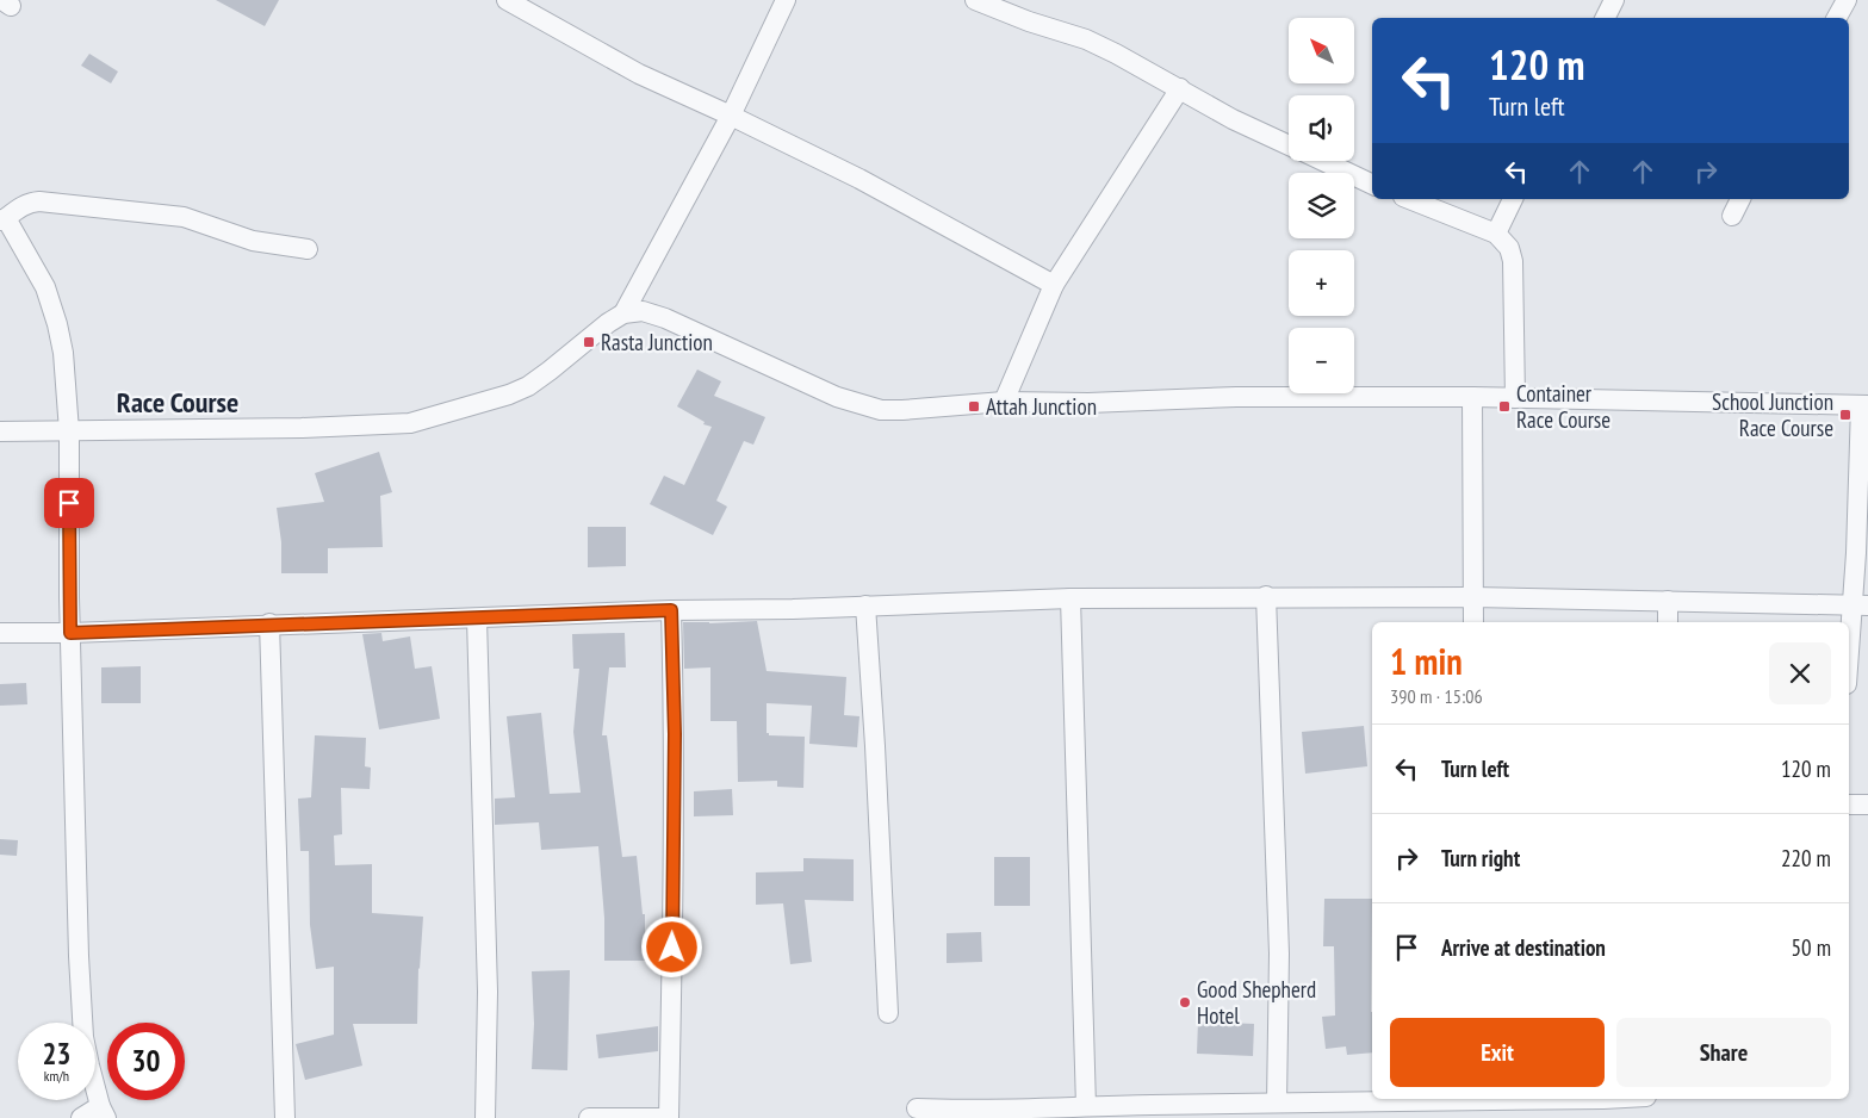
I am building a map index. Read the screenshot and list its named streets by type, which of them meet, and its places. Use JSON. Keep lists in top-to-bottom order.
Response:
{
  "districts": ["Race Course"],
  "places": {
    "transit": [
      "Rasta Junction",
      "Attah Junction",
      "Container Race Course",
      "School Junction Race Course"
    ],
    "other": ["Good Shepherd Hotel"]
  },
  "north": "top left",
  "page": {
    "map_buttons": ["+", "−"],
    "turn": ["120 m", "Turn left"],
    "heading": ["1 min", "390 m · 15:06"],
    "list": [
      {
        "name": "Turn left",
        "value": "120 m"
      },
      {
        "name": "Turn right",
        "value": "220 m"
      },
      {
        "name": "Arrive at destination",
        "value": "50 m"
      }
    ],
    "buttons": ["Exit", "Share"],
    "speed": "23 km/h",
    "limit": "30"
  }
}
